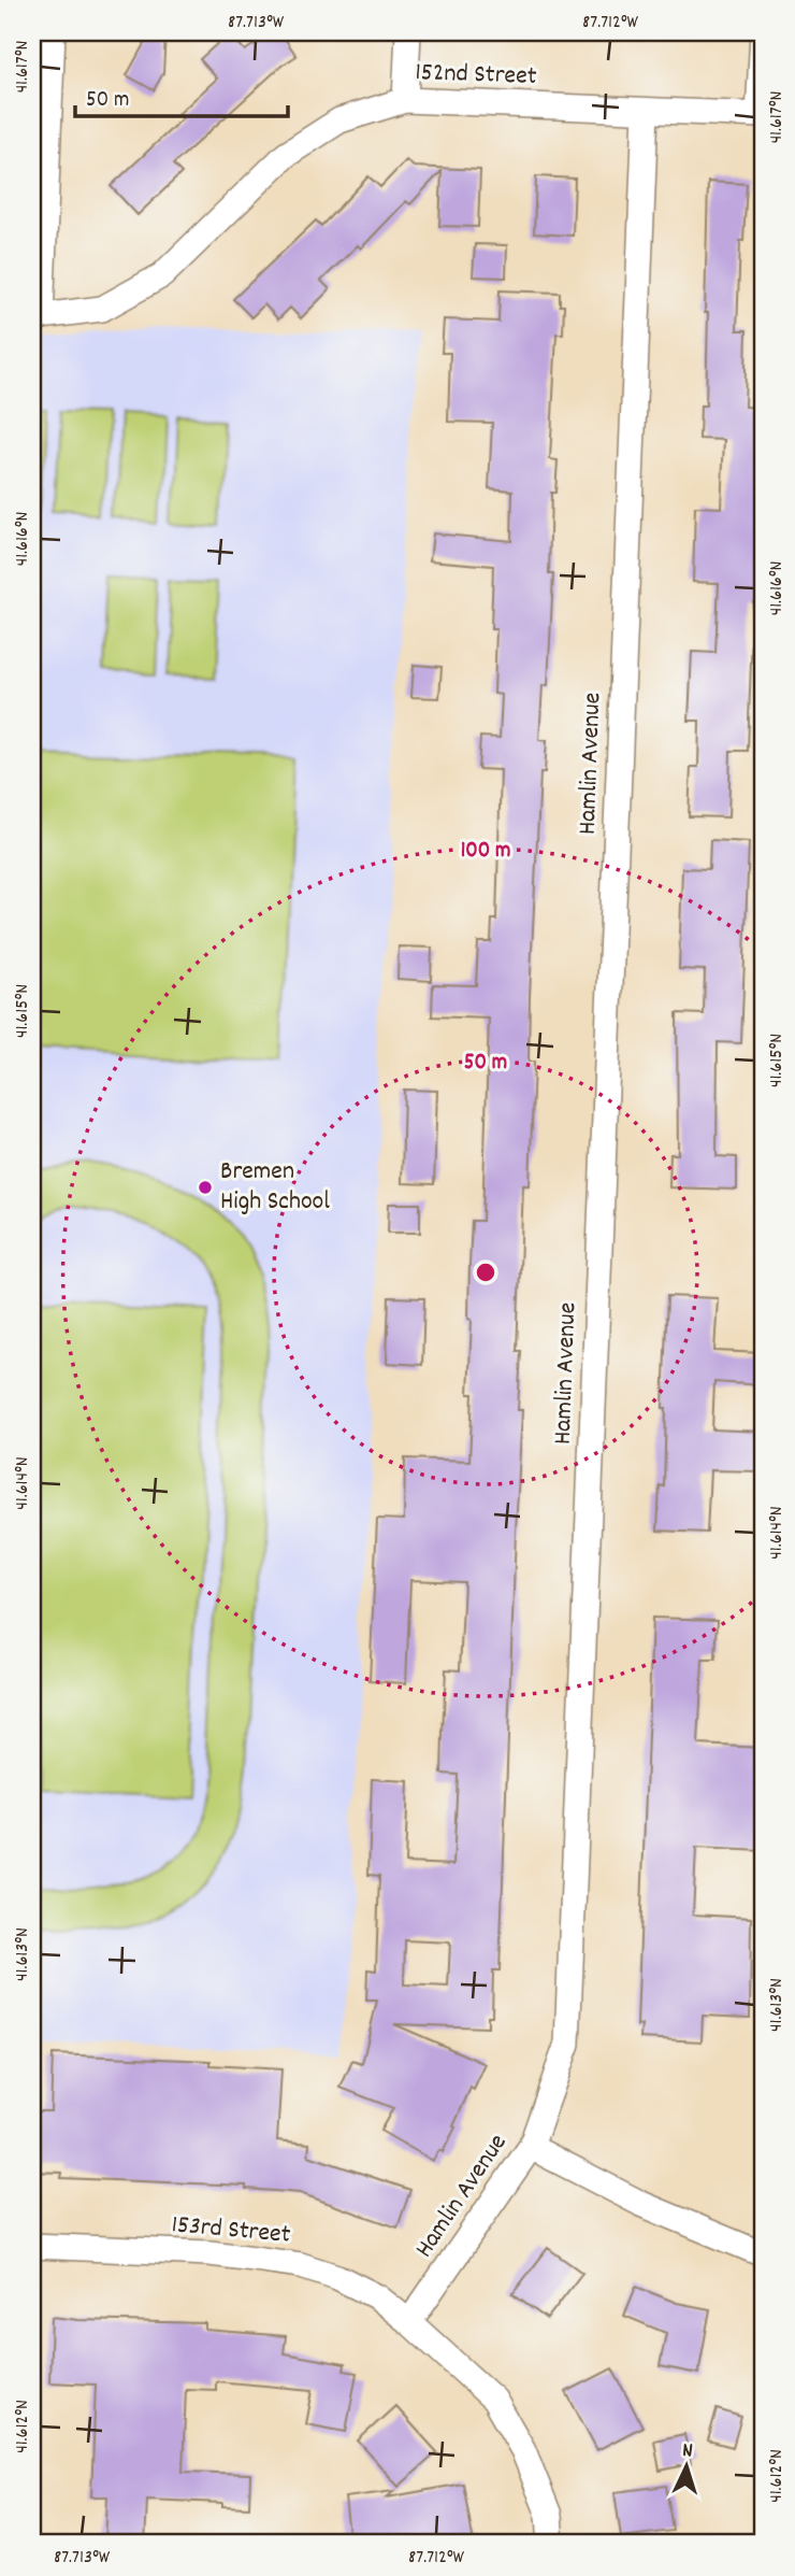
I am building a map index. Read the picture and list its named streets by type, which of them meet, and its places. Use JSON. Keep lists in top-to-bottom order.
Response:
{
  "streets": {
    "street": ["152nd Street", "Hamlin Avenue", "153rd Street"]
  },
  "crossings": [
    ["152nd Street", "Hamlin Avenue"],
    ["Hamlin Avenue", "153rd Street"]
  ],
  "places": ["Bremen High School"],
  "scale_bar": "50 m",
  "north": "top",
  "coordinates": [
    "87.713°W",
    "87.712°W",
    "41.617°N",
    "41.616°N",
    "41.615°N",
    "41.614°N",
    "41.613°N",
    "41.612°N"
  ],
  "rings": ["100 m", "50 m"]
}
